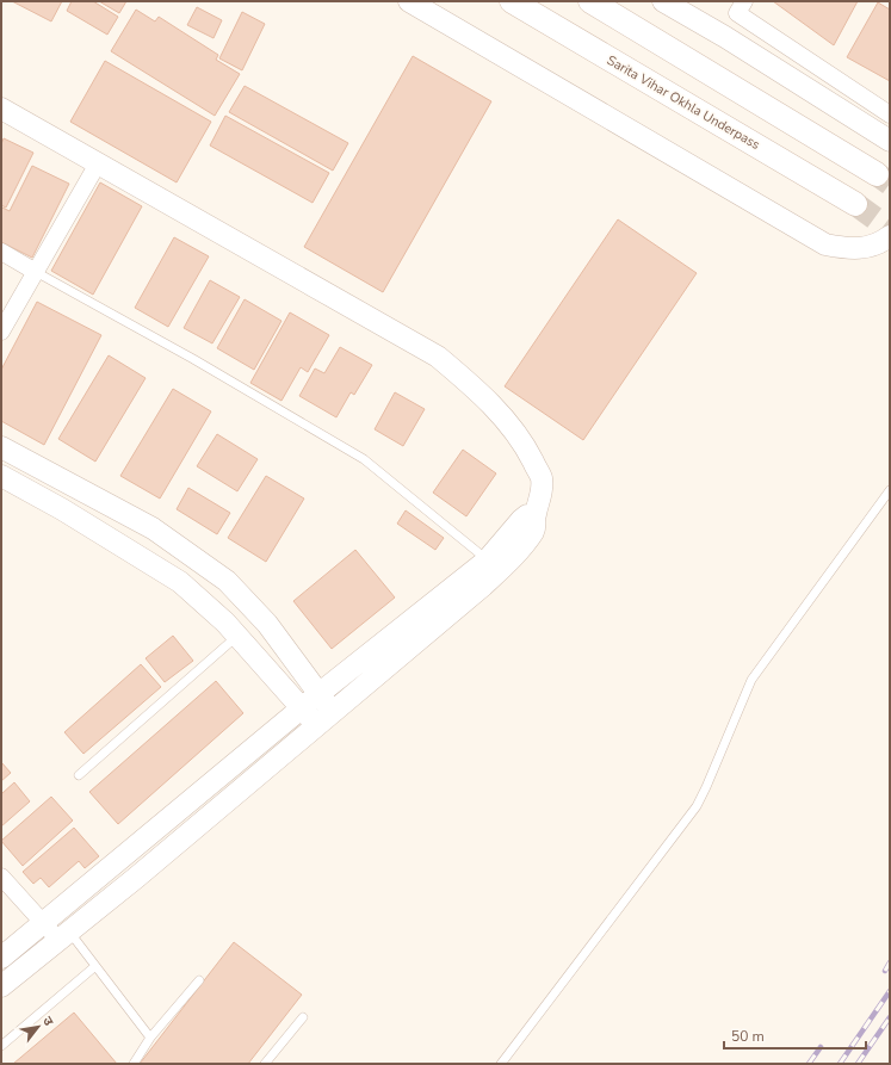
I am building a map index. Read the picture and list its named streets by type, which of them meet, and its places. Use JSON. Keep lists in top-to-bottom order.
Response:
{
  "streets": {
    "main road": ["Sarita Vihar Okhla Underpass"]
  },
  "scale_bar": "50 m",
  "north": "top right"
}
